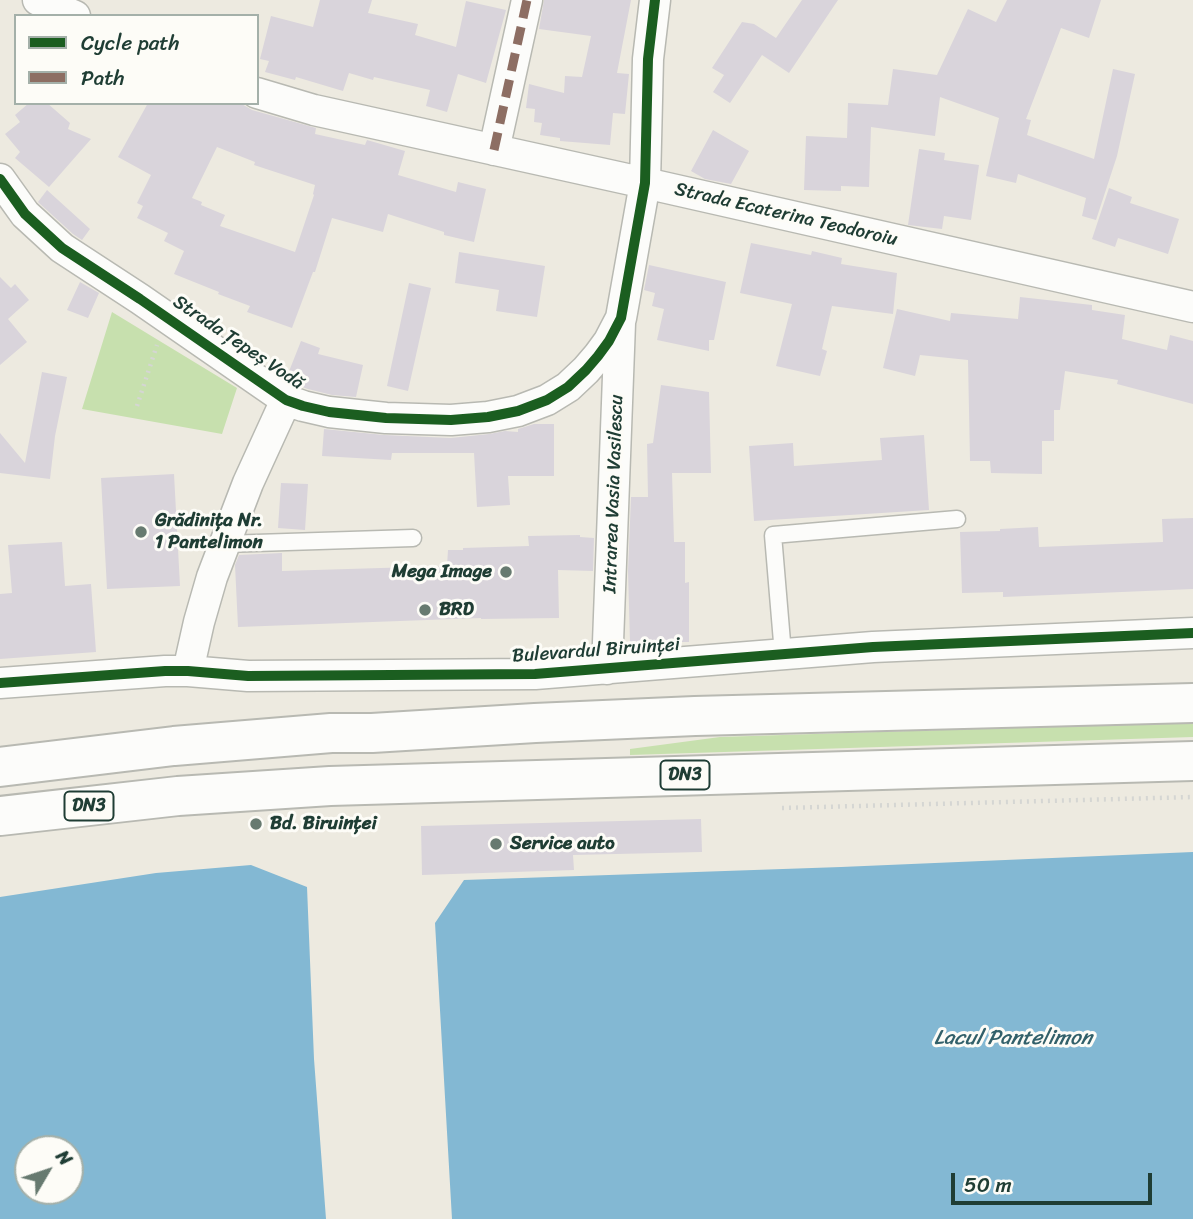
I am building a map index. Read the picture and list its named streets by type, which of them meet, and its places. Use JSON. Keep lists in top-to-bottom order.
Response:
{
  "streets": {
    "main road": ["DN3"],
    "street": [
      "Strada Ecaterina Teodoroiu",
      "Strada Țepeș Vodă",
      "Intrarea Vasia Vasilescu",
      "Bulevardul Biruinței"
    ]
  },
  "crossings": [
    ["Strada Ecaterina Teodoroiu", "Strada Țepeș Vodă"],
    ["Strada Țepeș Vodă", "Intrarea Vasia Vasilescu"],
    ["Intrarea Vasia Vasilescu", "Bulevardul Biruinței"]
  ],
  "water": ["Lacul Pantelimon"],
  "places": [
    "Grădinița Nr. 1 Pantelimon",
    "Mega Image",
    "BRD",
    "Bd. Biruinței",
    "Service auto"
  ],
  "legend": ["Cycle path", "Path"],
  "scale_bar": "50 m",
  "north": "top right"
}
